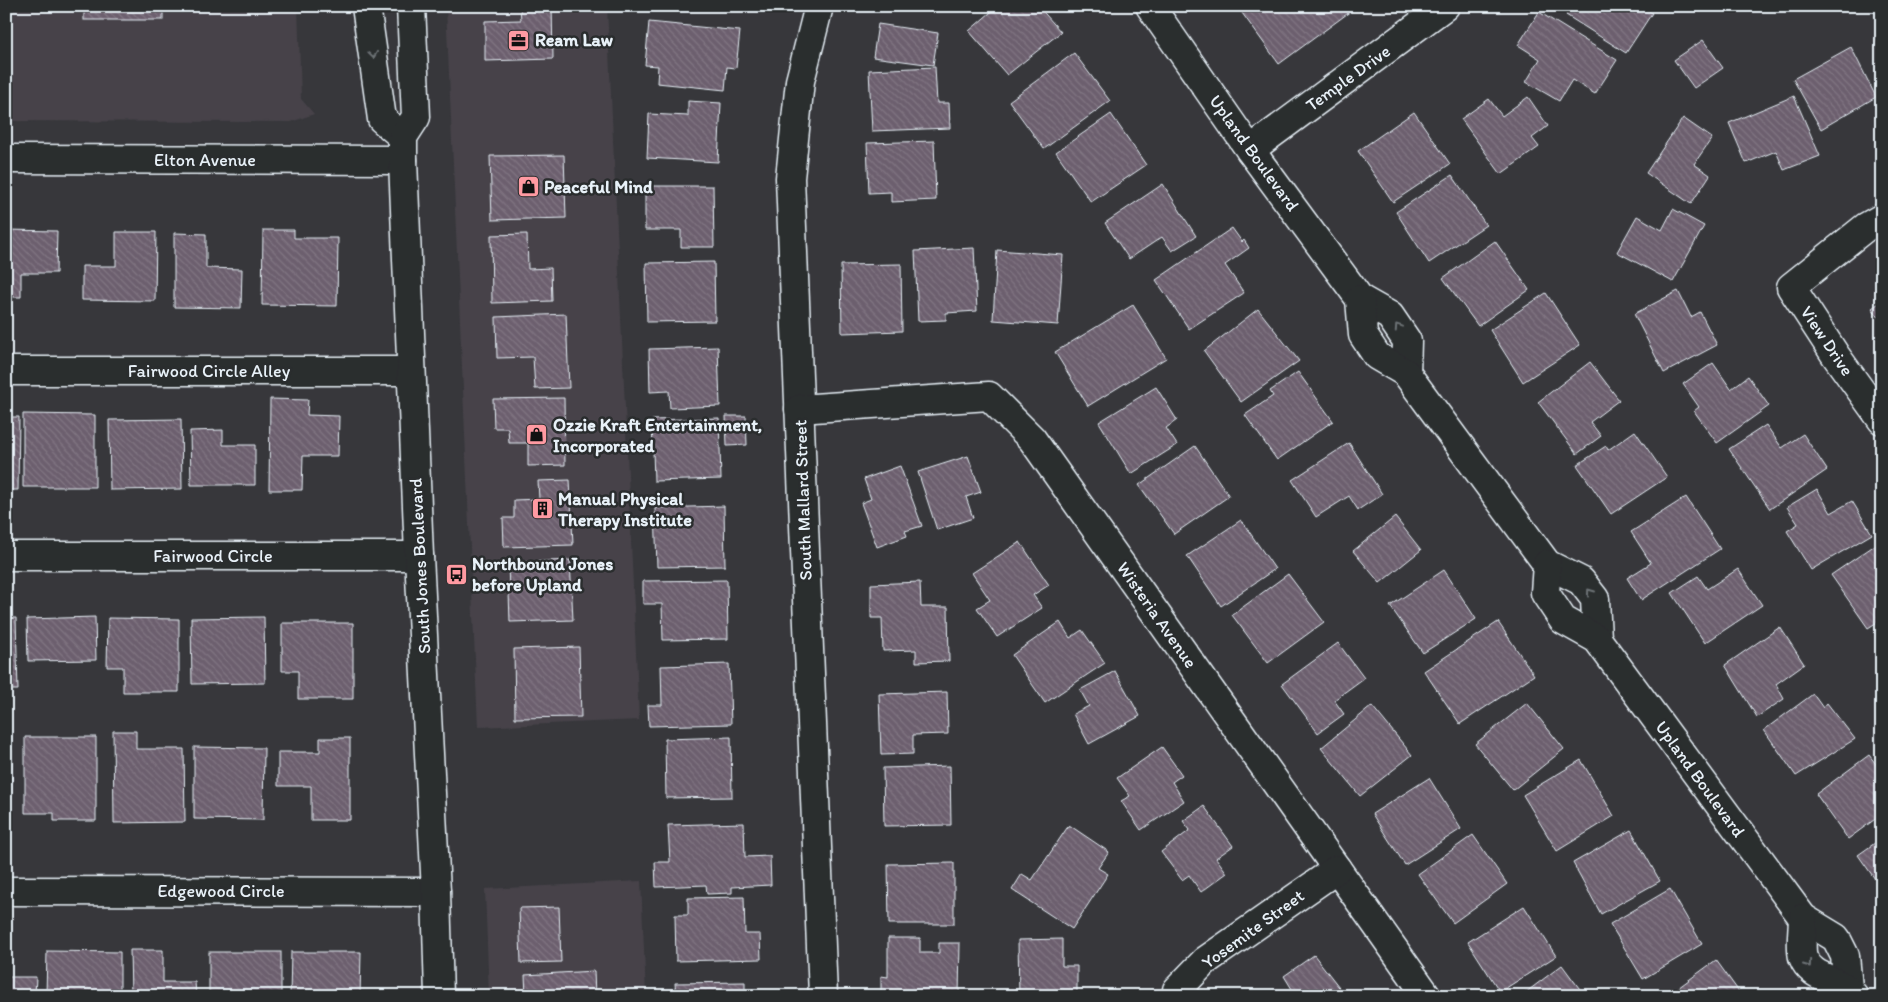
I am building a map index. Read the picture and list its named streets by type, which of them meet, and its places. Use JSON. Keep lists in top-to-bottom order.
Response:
{
  "streets": {
    "street": [
      "Temple Drive",
      "Upland Boulevard",
      "Elton Avenue",
      "View Drive",
      "Fairwood Circle Alley",
      "South Mallard Street",
      "Fairwood Circle",
      "South Jones Boulevard",
      "Wisteria Avenue",
      "Edgewood Circle",
      "Yosemite Street"
    ]
  },
  "crossings": [
    ["Temple Drive", "Upland Boulevard"],
    ["Elton Avenue", "South Jones Boulevard"],
    ["Fairwood Circle Alley", "South Jones Boulevard"],
    ["South Mallard Street", "Wisteria Avenue"],
    ["Fairwood Circle", "South Jones Boulevard"],
    ["South Jones Boulevard", "Edgewood Circle"],
    ["Wisteria Avenue", "Yosemite Street"]
  ],
  "places": {
    "office": ["Ream Law"],
    "shop": ["Peaceful Mind", "Ozzie Kraft Entertainment, Incorporated"],
    "building": ["Manual Physical Therapy Institute"],
    "bus stop": ["Northbound Jones before Upland"]
  }
}
